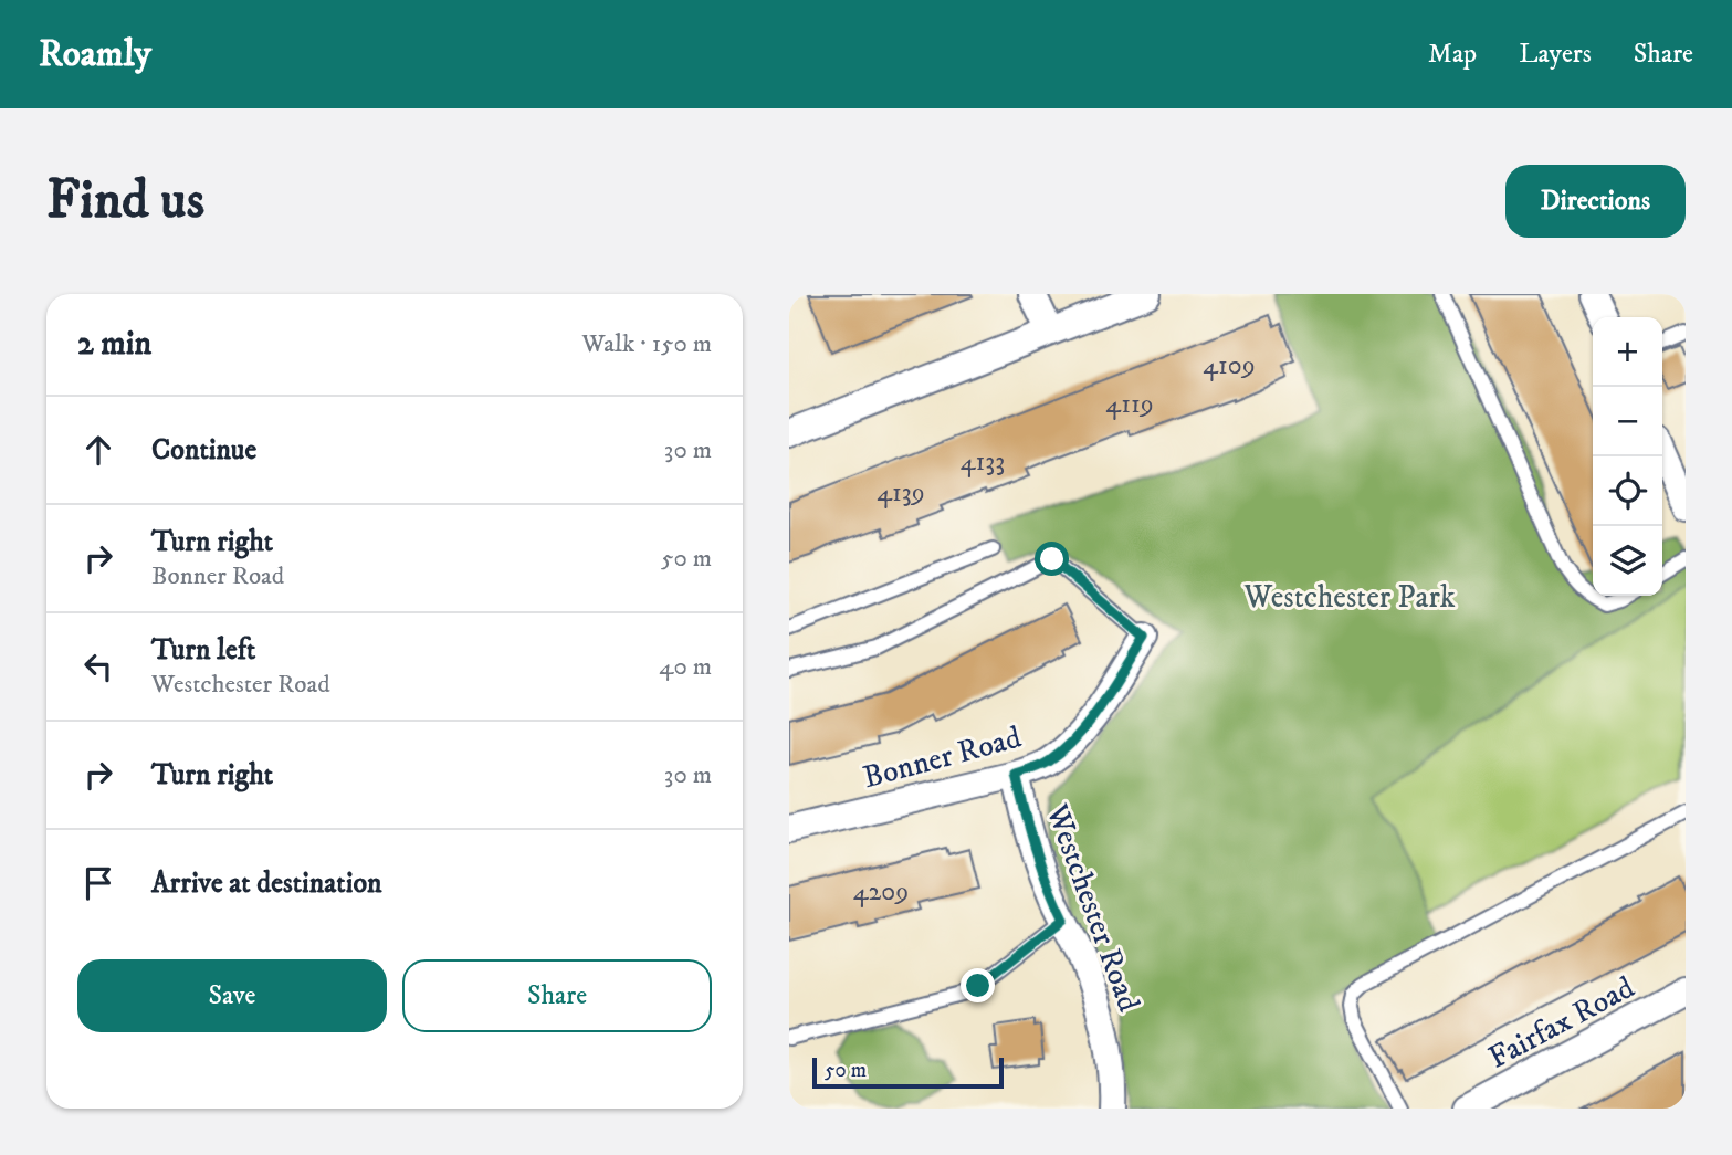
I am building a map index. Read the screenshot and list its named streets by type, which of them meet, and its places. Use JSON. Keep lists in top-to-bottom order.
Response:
{
  "streets": {
    "street": ["Bonner Road", "Westchester Road", "Fairfax Road"]
  },
  "crossings": [
    ["Bonner Road", "Westchester Road"]
  ],
  "parks": ["Westchester Park"],
  "house_numbers": [
    "4109",
    "4119",
    "4133",
    "4139",
    "4209"
  ],
  "scale_bar": "50 m",
  "page": {
    "header": "Roamly",
    "nav": ["Map", "Layers", "Share"],
    "buttons": [
      "Directions",
      ["Save", "Share"]
    ],
    "title": "Find us",
    "heading": ["2 min", "Walk · 150 m"],
    "map_buttons": ["+", "−"],
    "list": [
      ["Continue", "30 m"],
      ["Turn right", "Bonner Road", "50 m"],
      ["Turn left", "Westchester Road", "40 m"],
      ["Turn right", "30 m"],
      "Arrive at destination"
    ],
    "scale": "50 m"
  }
}
